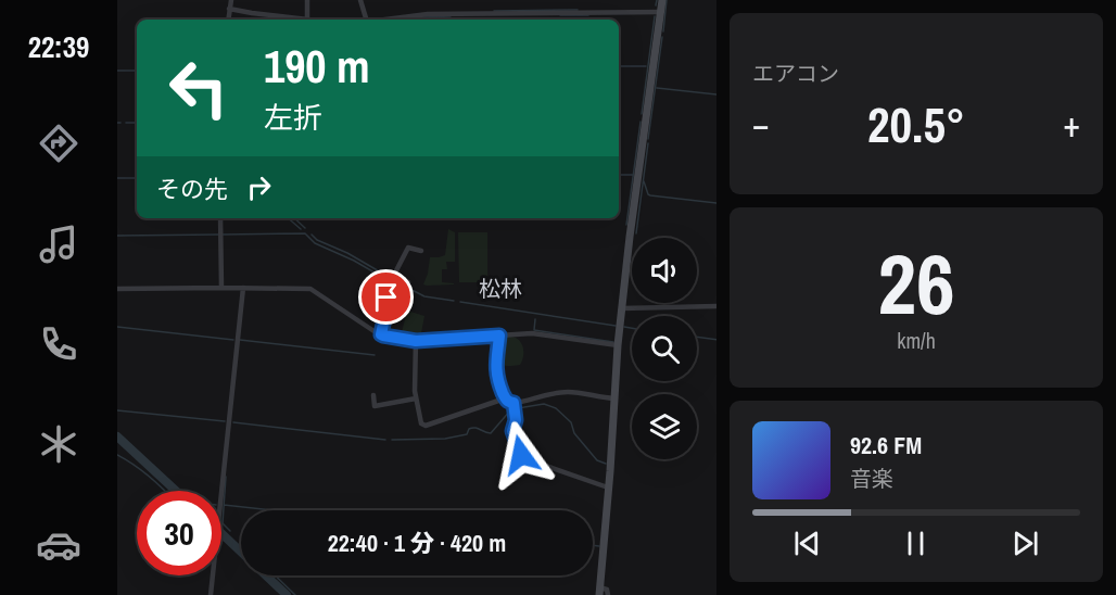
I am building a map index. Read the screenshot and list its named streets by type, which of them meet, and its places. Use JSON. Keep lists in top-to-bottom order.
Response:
{
  "districts": ["松林"],
  "page": {
    "tabs": "22:39",
    "tile": [
      "エアコン",
      ["26", "km/h"]
    ],
    "turn": ["190 m", "左折"],
    "heat": ["−", "20.5°", "+"],
    "then": "その先",
    "song": ["92.6 FM", "音楽"],
    "limit": "30",
    "trip": "22:40 · 1 分 · 420 m"
  }
}
